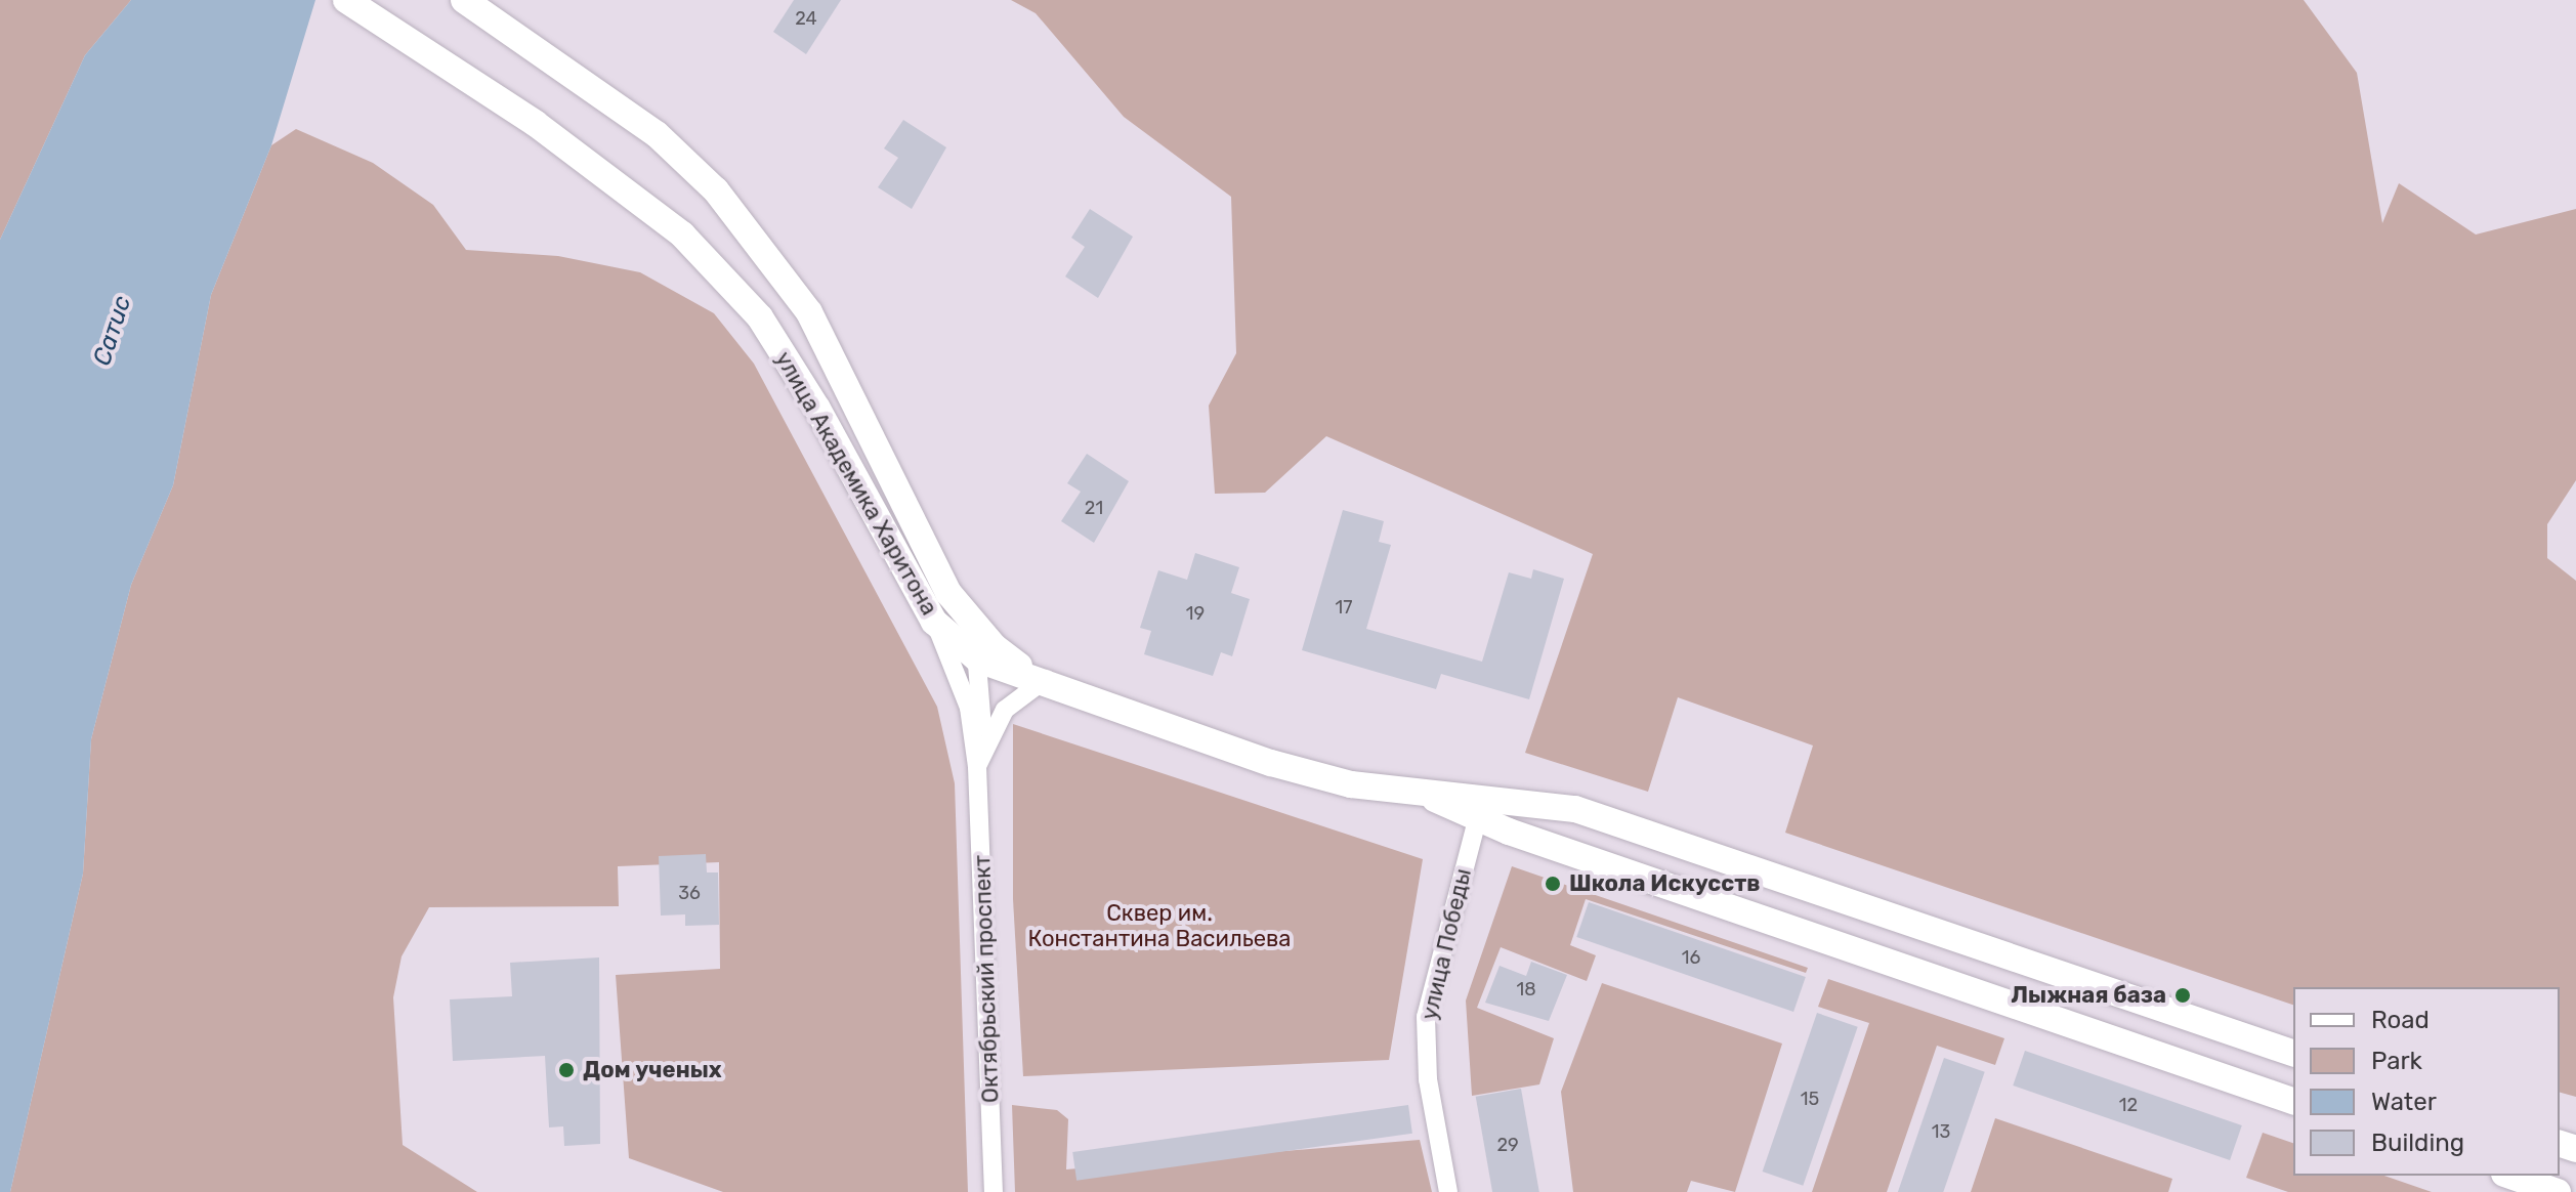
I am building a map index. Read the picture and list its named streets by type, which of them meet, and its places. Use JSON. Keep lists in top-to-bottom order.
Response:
{
  "streets": {
    "main road": ["улица Академика Харитона"],
    "street": ["улица Победы", "Октябрьский проспект"]
  },
  "crossings": [
    ["улица Академика Харитона", "улица Победы"],
    ["улица Академика Харитона", "Октябрьский проспект"]
  ],
  "water": ["Сатис"],
  "parks": ["Сквер им. Константина Васильева"],
  "places": ["Школа Искусств", "Лыжная база", "Дом ученых"],
  "house_numbers": [
    "24",
    "21",
    "17",
    "19",
    "36",
    "16",
    "18",
    "15",
    "12",
    "13",
    "29"
  ],
  "legend": [
    "Road",
    "Park",
    "Water",
    "Building"
  ]
}
